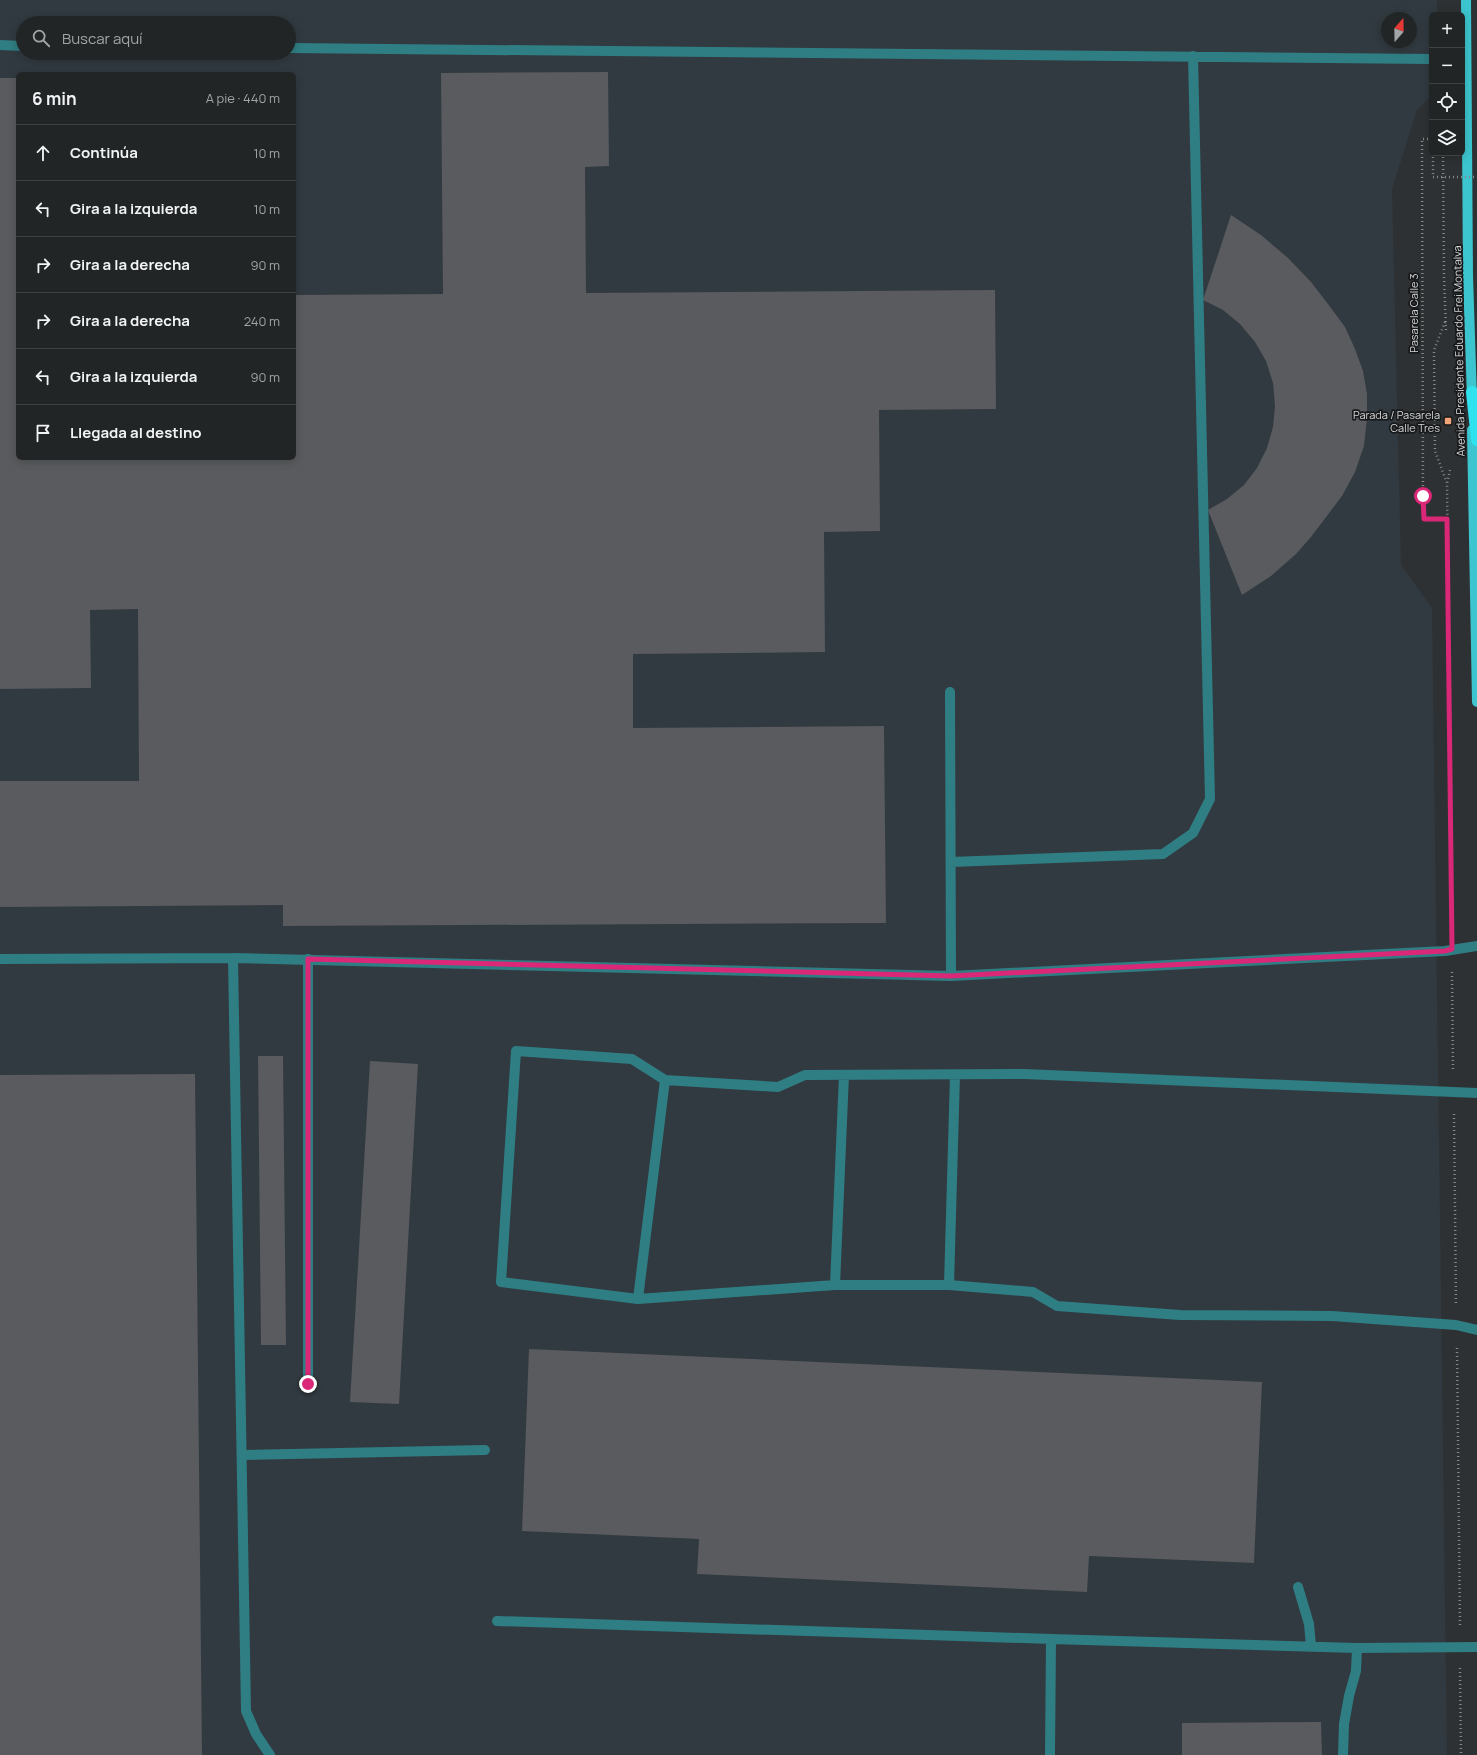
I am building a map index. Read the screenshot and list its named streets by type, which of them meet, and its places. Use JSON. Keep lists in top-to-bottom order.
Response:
{
  "streets": {
    "main road": ["Avenida Presidente Eduardo Frei Montalva"],
    "path": ["Pasarela Calle 3"]
  },
  "places": {
    "transit": ["Parada / Pasarela Calle Tres"]
  },
  "north": "top",
  "page": {
    "map_buttons": ["+", "−"],
    "search": "Buscar aquí",
    "heading": ["6 min", "A pie · 440 m"],
    "list": [
      ["Continúa", "10 m"],
      ["Gira a la izquierda", "10 m"],
      ["Gira a la derecha", "90 m"],
      ["Gira a la derecha", "240 m"],
      ["Gira a la izquierda", "90 m"],
      "Llegada al destino"
    ]
  }
}
